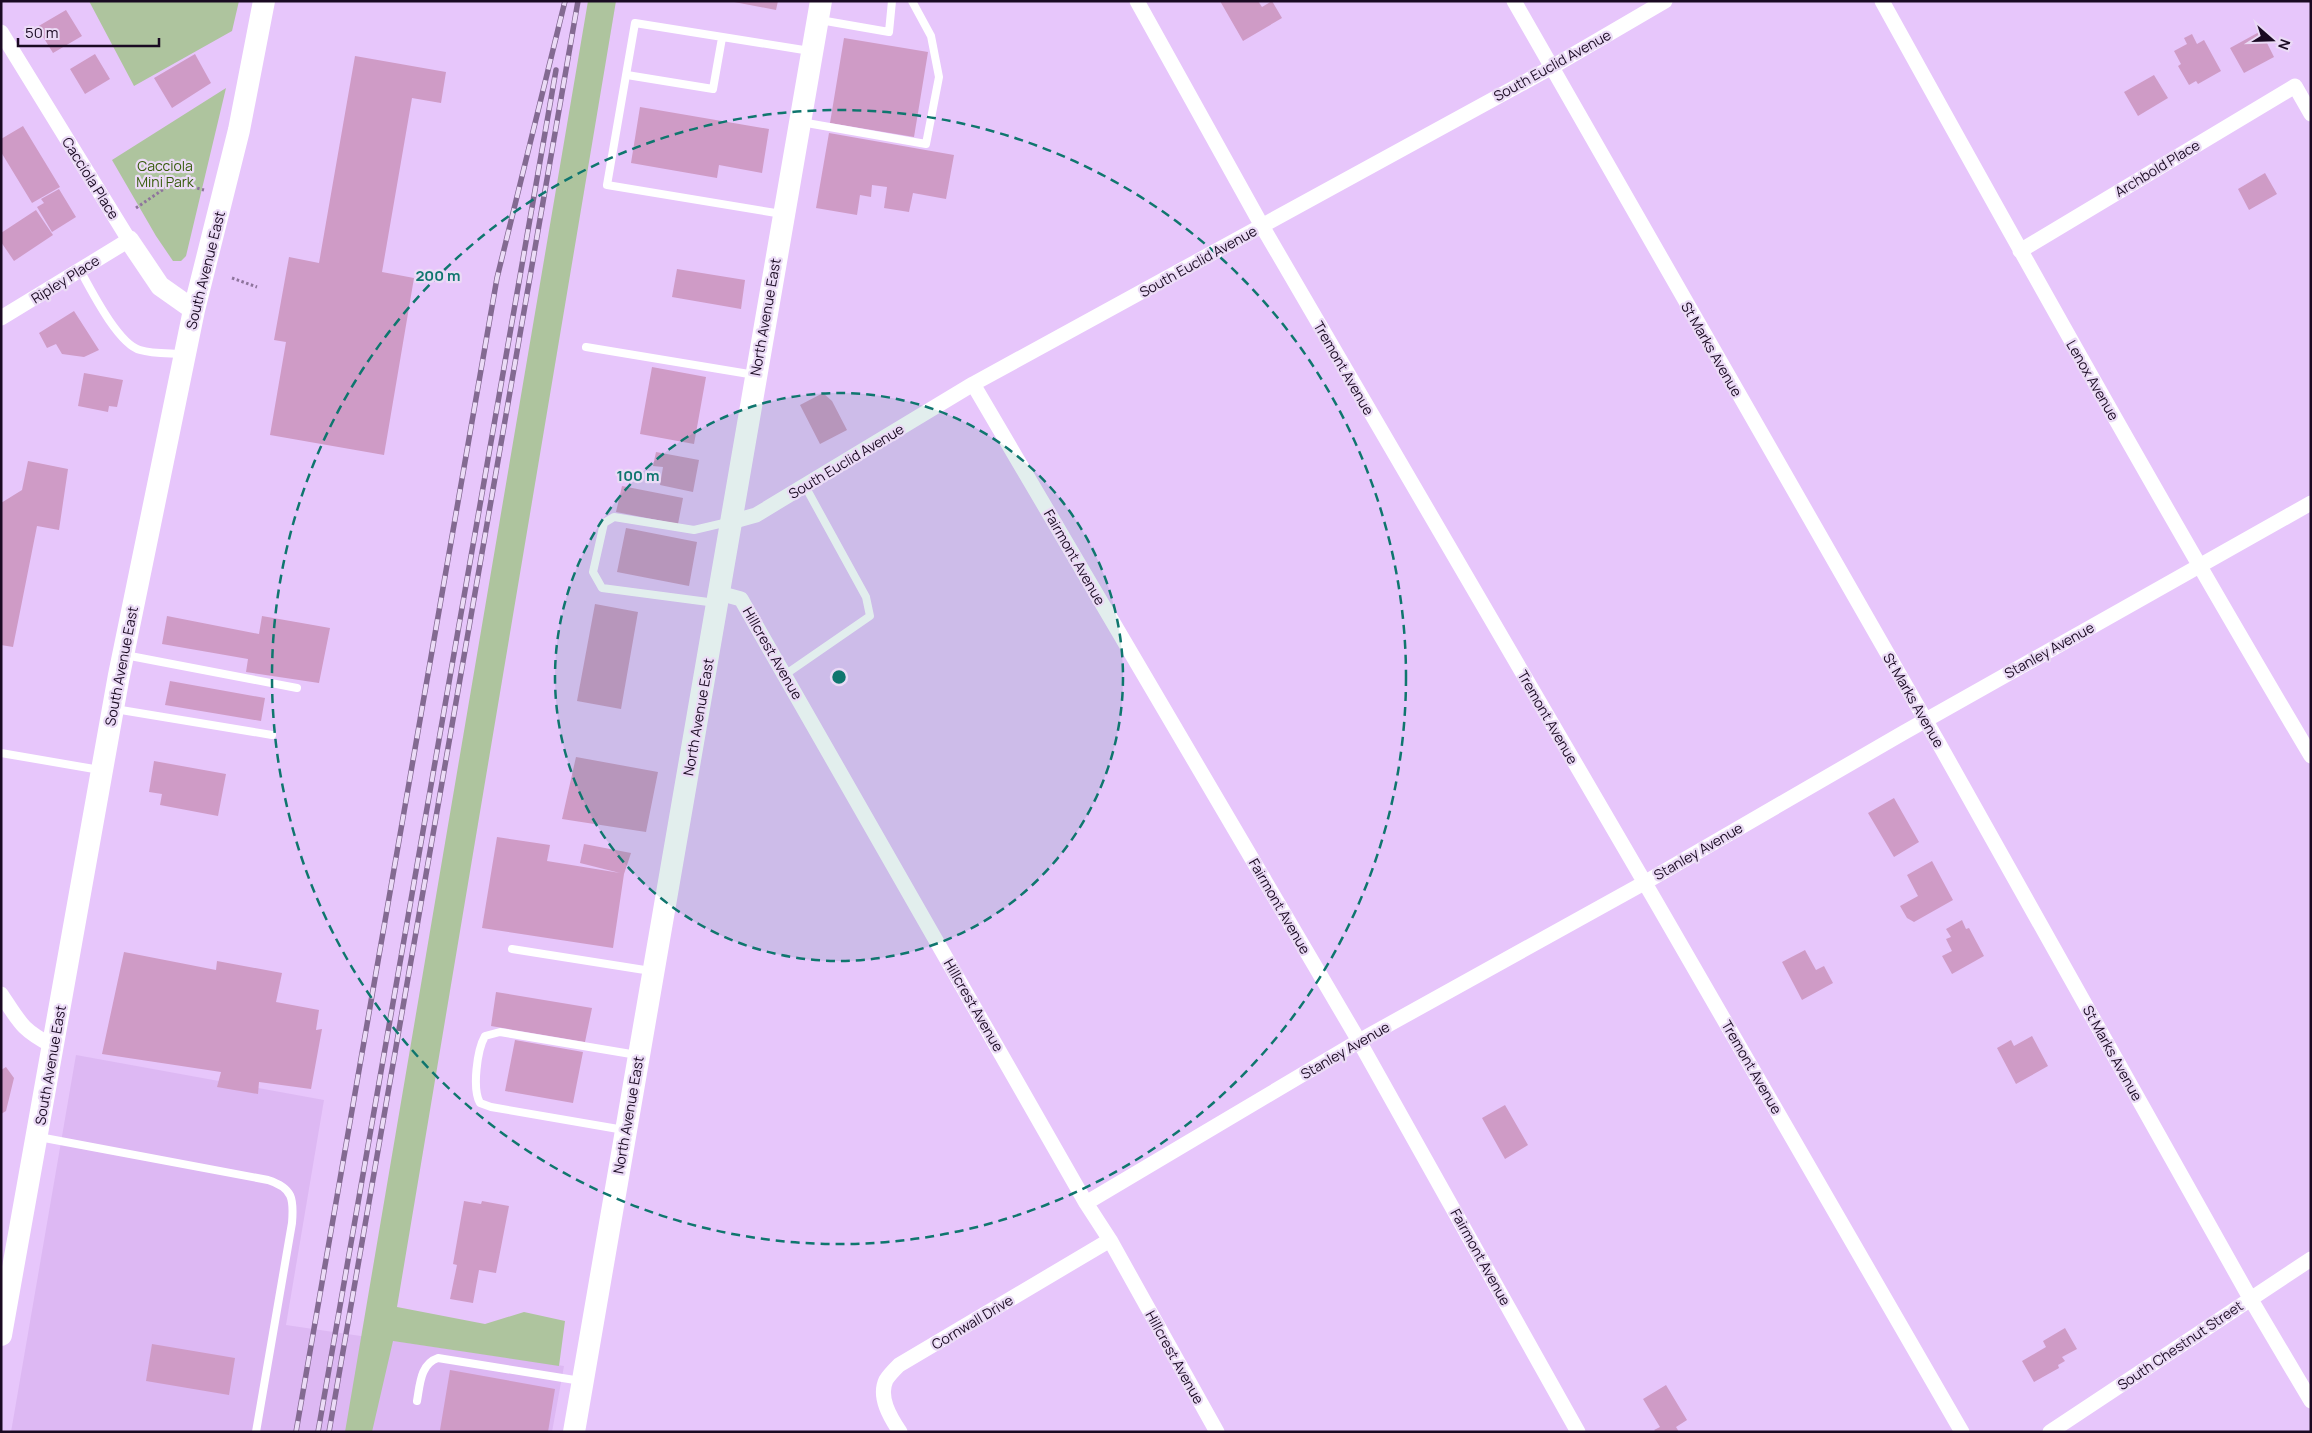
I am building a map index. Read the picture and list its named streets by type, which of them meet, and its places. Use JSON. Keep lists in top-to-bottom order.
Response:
{
  "streets": {
    "main road": ["South Avenue East", "North Avenue East"],
    "street": [
      "South Euclid Avenue",
      "Archbold Place",
      "Cacciola Place",
      "Ripley Place",
      "St Marks Avenue",
      "Tremont Avenue",
      "Lenox Avenue",
      "Fairmont Avenue",
      "Stanley Avenue",
      "Hillcrest Avenue",
      "Cornwall Drive",
      "South Chestnut Street"
    ]
  },
  "crossings": [
    ["South Euclid Avenue", "North Avenue East"],
    ["South Euclid Avenue", "St Marks Avenue"],
    ["South Euclid Avenue", "Tremont Avenue"],
    ["South Euclid Avenue", "Fairmont Avenue"],
    ["Archbold Place", "Lenox Avenue"],
    ["Cacciola Place", "South Avenue East"],
    ["Cacciola Place", "Ripley Place"],
    ["North Avenue East", "Hillcrest Avenue"],
    ["St Marks Avenue", "Stanley Avenue"],
    ["St Marks Avenue", "South Chestnut Street"],
    ["Tremont Avenue", "Stanley Avenue"],
    ["Lenox Avenue", "Stanley Avenue"],
    ["Fairmont Avenue", "Stanley Avenue"],
    ["Stanley Avenue", "Hillcrest Avenue"],
    ["Hillcrest Avenue", "Cornwall Drive"]
  ],
  "parks": ["Cacciola Mini Park"],
  "scale_bar": "50 m",
  "north": "right",
  "rings": ["200 m", "100 m"]
}
